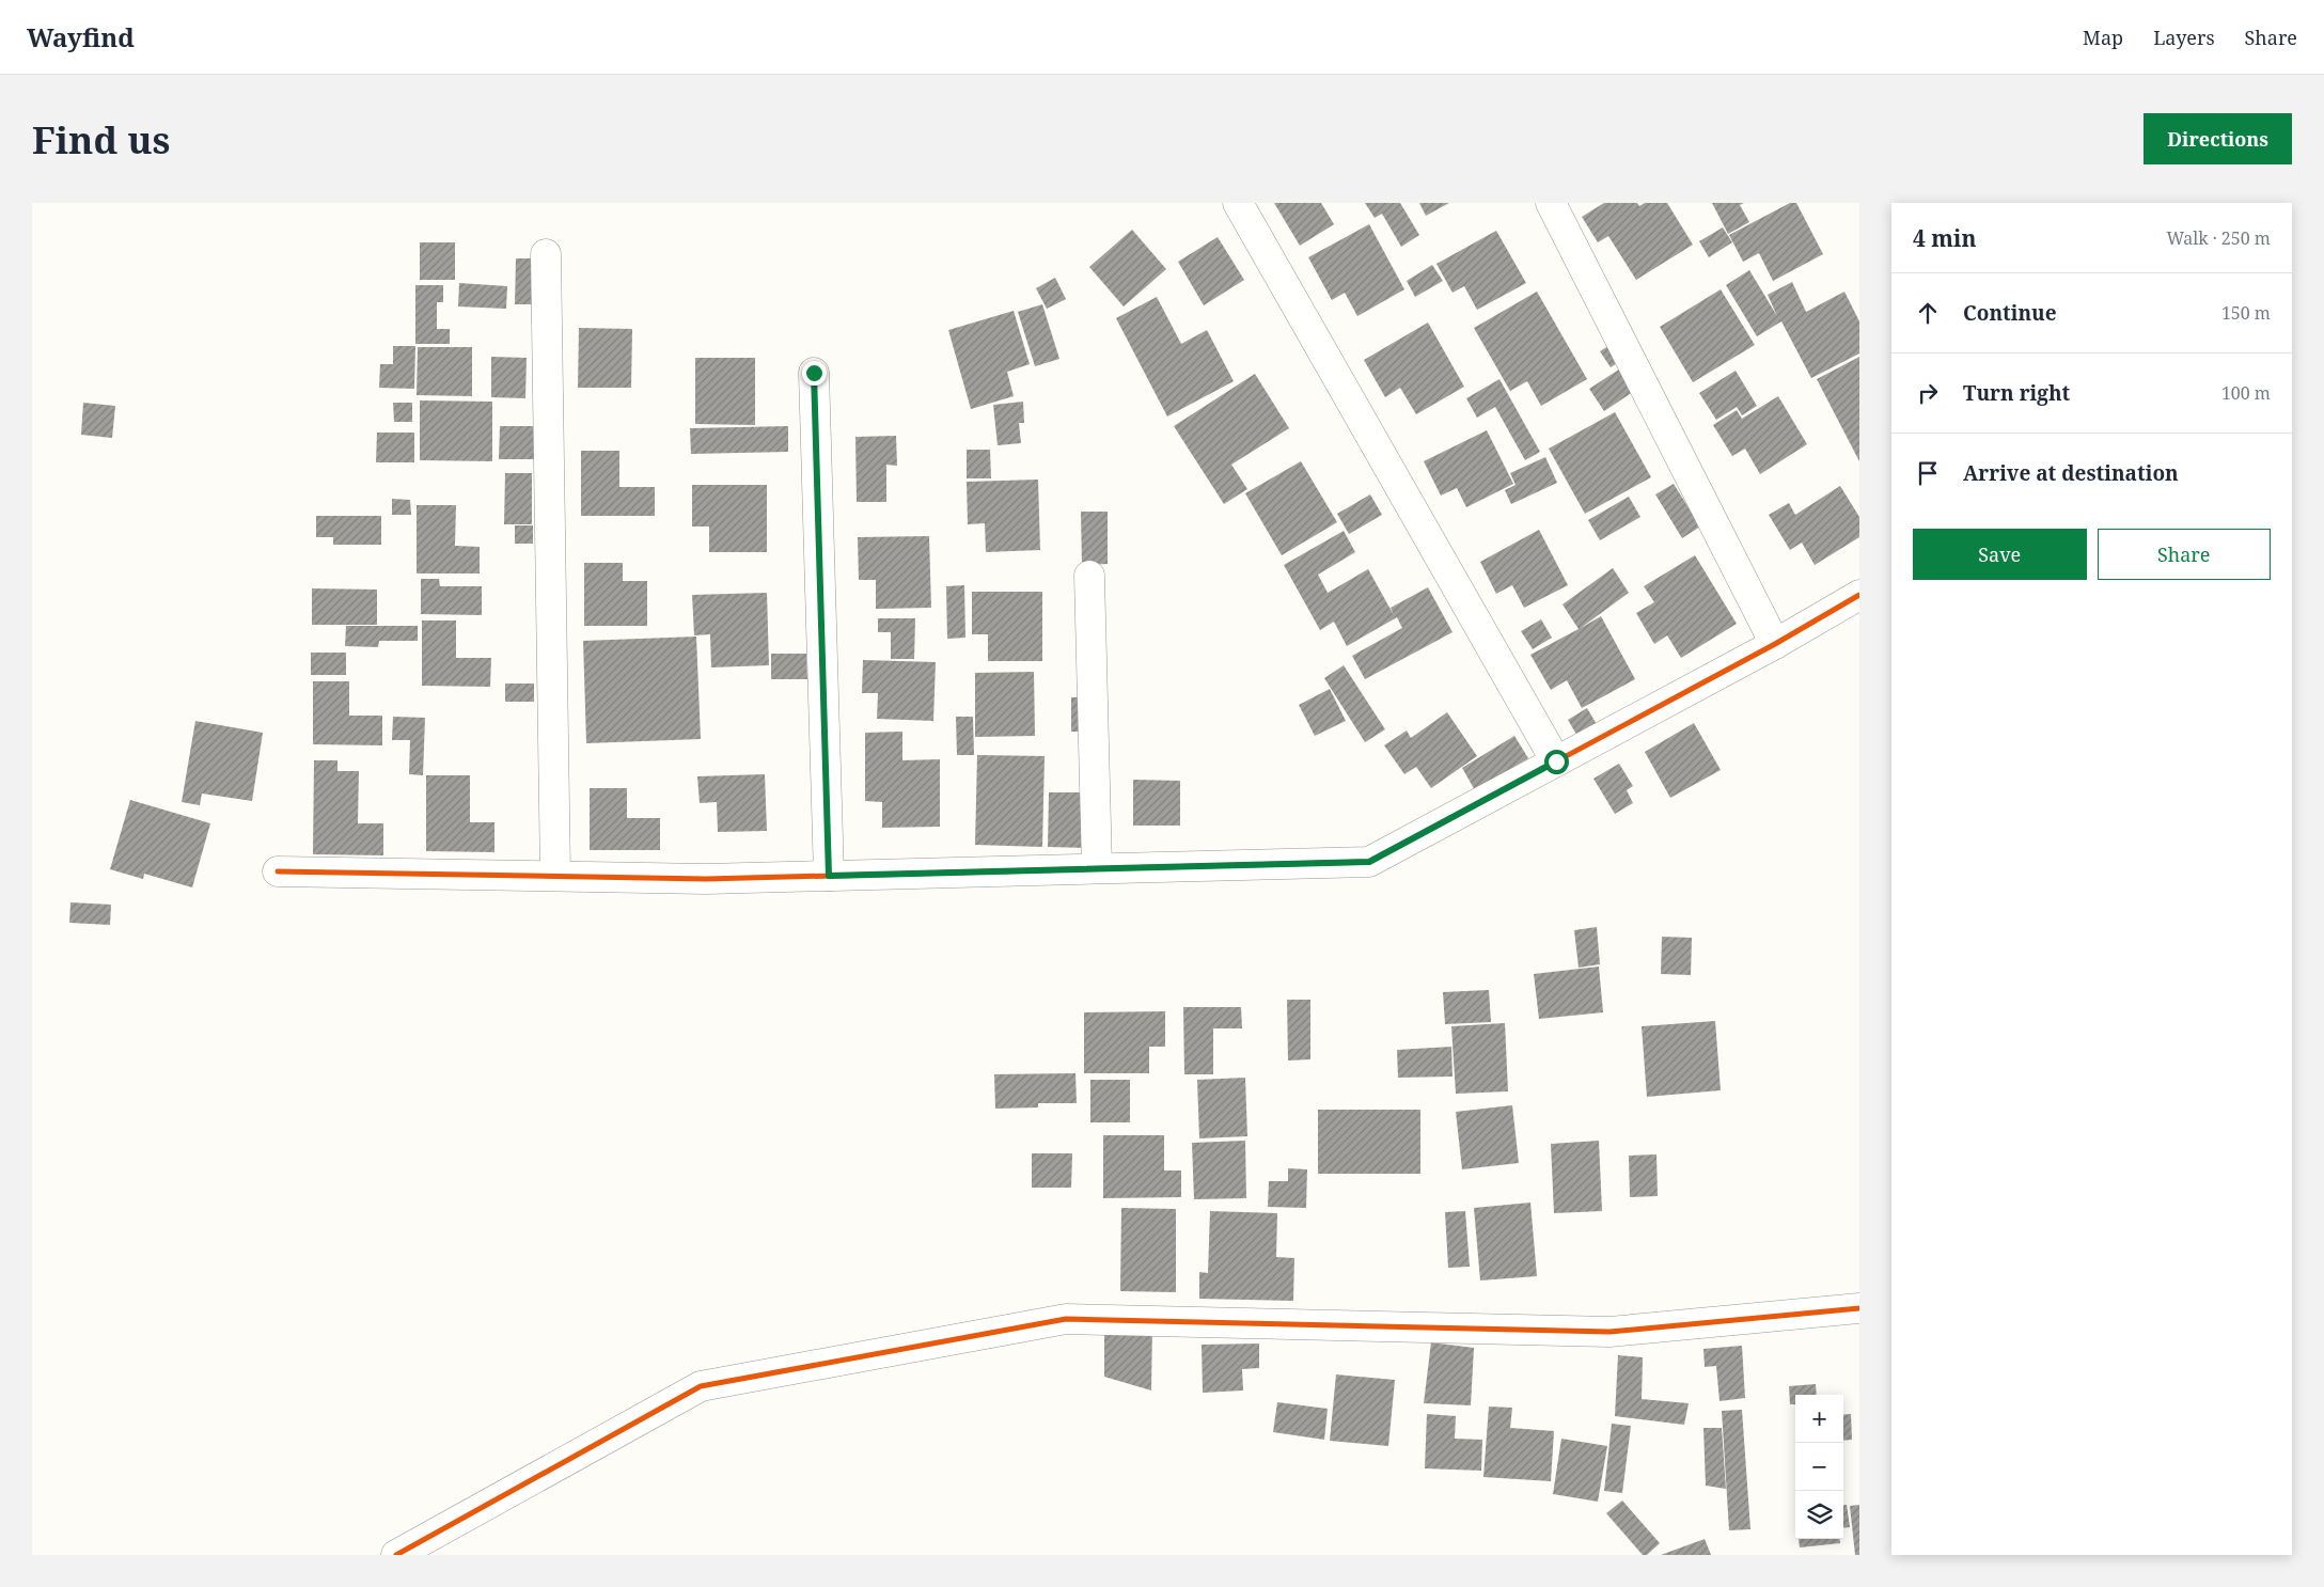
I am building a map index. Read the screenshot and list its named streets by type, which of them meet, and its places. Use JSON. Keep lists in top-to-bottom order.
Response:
{
  "page": {
    "header": "Wayfind",
    "nav": ["Map", "Layers", "Share"],
    "buttons": [
      "Directions",
      ["Save", "Share"]
    ],
    "title": "Find us",
    "heading": ["4 min", "Walk · 250 m"],
    "list": [
      ["Continue", "150 m"],
      ["Turn right", "100 m"],
      "Arrive at destination"
    ],
    "map_buttons": ["+", "−"]
  }
}
